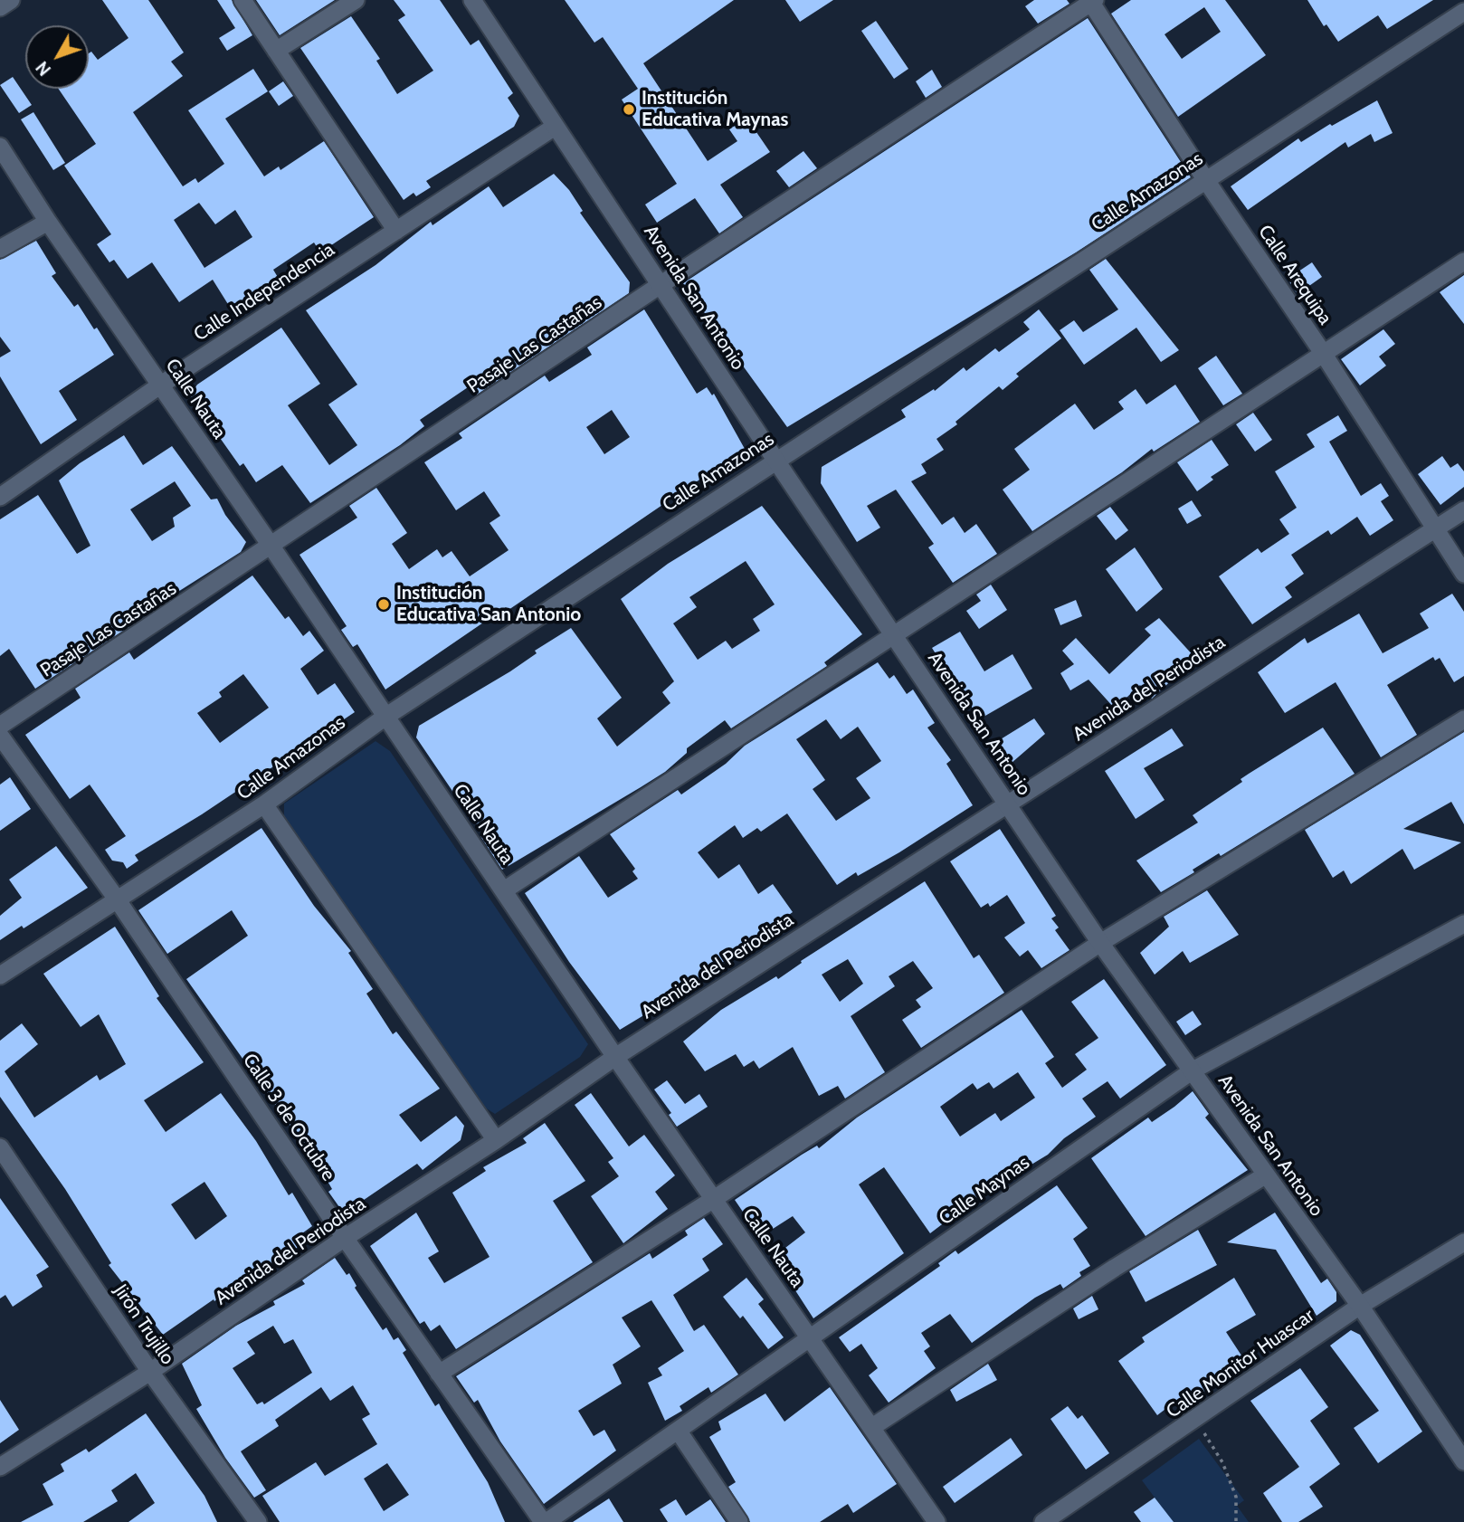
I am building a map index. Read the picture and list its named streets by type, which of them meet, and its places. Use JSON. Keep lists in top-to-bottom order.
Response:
{
  "streets": {
    "street": [
      "Calle Amazonas",
      "Calle Arequipa",
      "Calle Independencia",
      "Avenida San Antonio",
      "Pasaje Las Castañas",
      "Calle Nauta",
      "Avenida del Periodista",
      "Calle 3 de Octubre",
      "Calle Maynas",
      "Jirón Trujillo",
      "Calle Monitor Huascar"
    ]
  },
  "crossings": [
    ["Calle Amazonas", "Calle Arequipa"],
    ["Calle Amazonas", "Avenida San Antonio"],
    ["Calle Amazonas", "Calle Nauta"],
    ["Calle Amazonas", "Calle 3 de Octubre"],
    ["Calle Arequipa", "Pasaje Las Castañas"],
    ["Calle Arequipa", "Avenida del Periodista"],
    ["Calle Independencia", "Avenida San Antonio"],
    ["Calle Independencia", "Calle Nauta"],
    ["Avenida San Antonio", "Pasaje Las Castañas"],
    ["Avenida San Antonio", "Avenida del Periodista"],
    ["Avenida San Antonio", "Calle Maynas"],
    ["Avenida San Antonio", "Calle Monitor Huascar"],
    ["Pasaje Las Castañas", "Calle Nauta"],
    ["Calle Nauta", "Avenida del Periodista"],
    ["Calle Nauta", "Calle Maynas"],
    ["Avenida del Periodista", "Calle 3 de Octubre"],
    ["Avenida del Periodista", "Jirón Trujillo"],
    ["Calle 3 de Octubre", "Calle Maynas"]
  ],
  "places": ["Institución Educativa Maynas", "Institución Educativa San Antonio"],
  "north": "bottom left"
}
